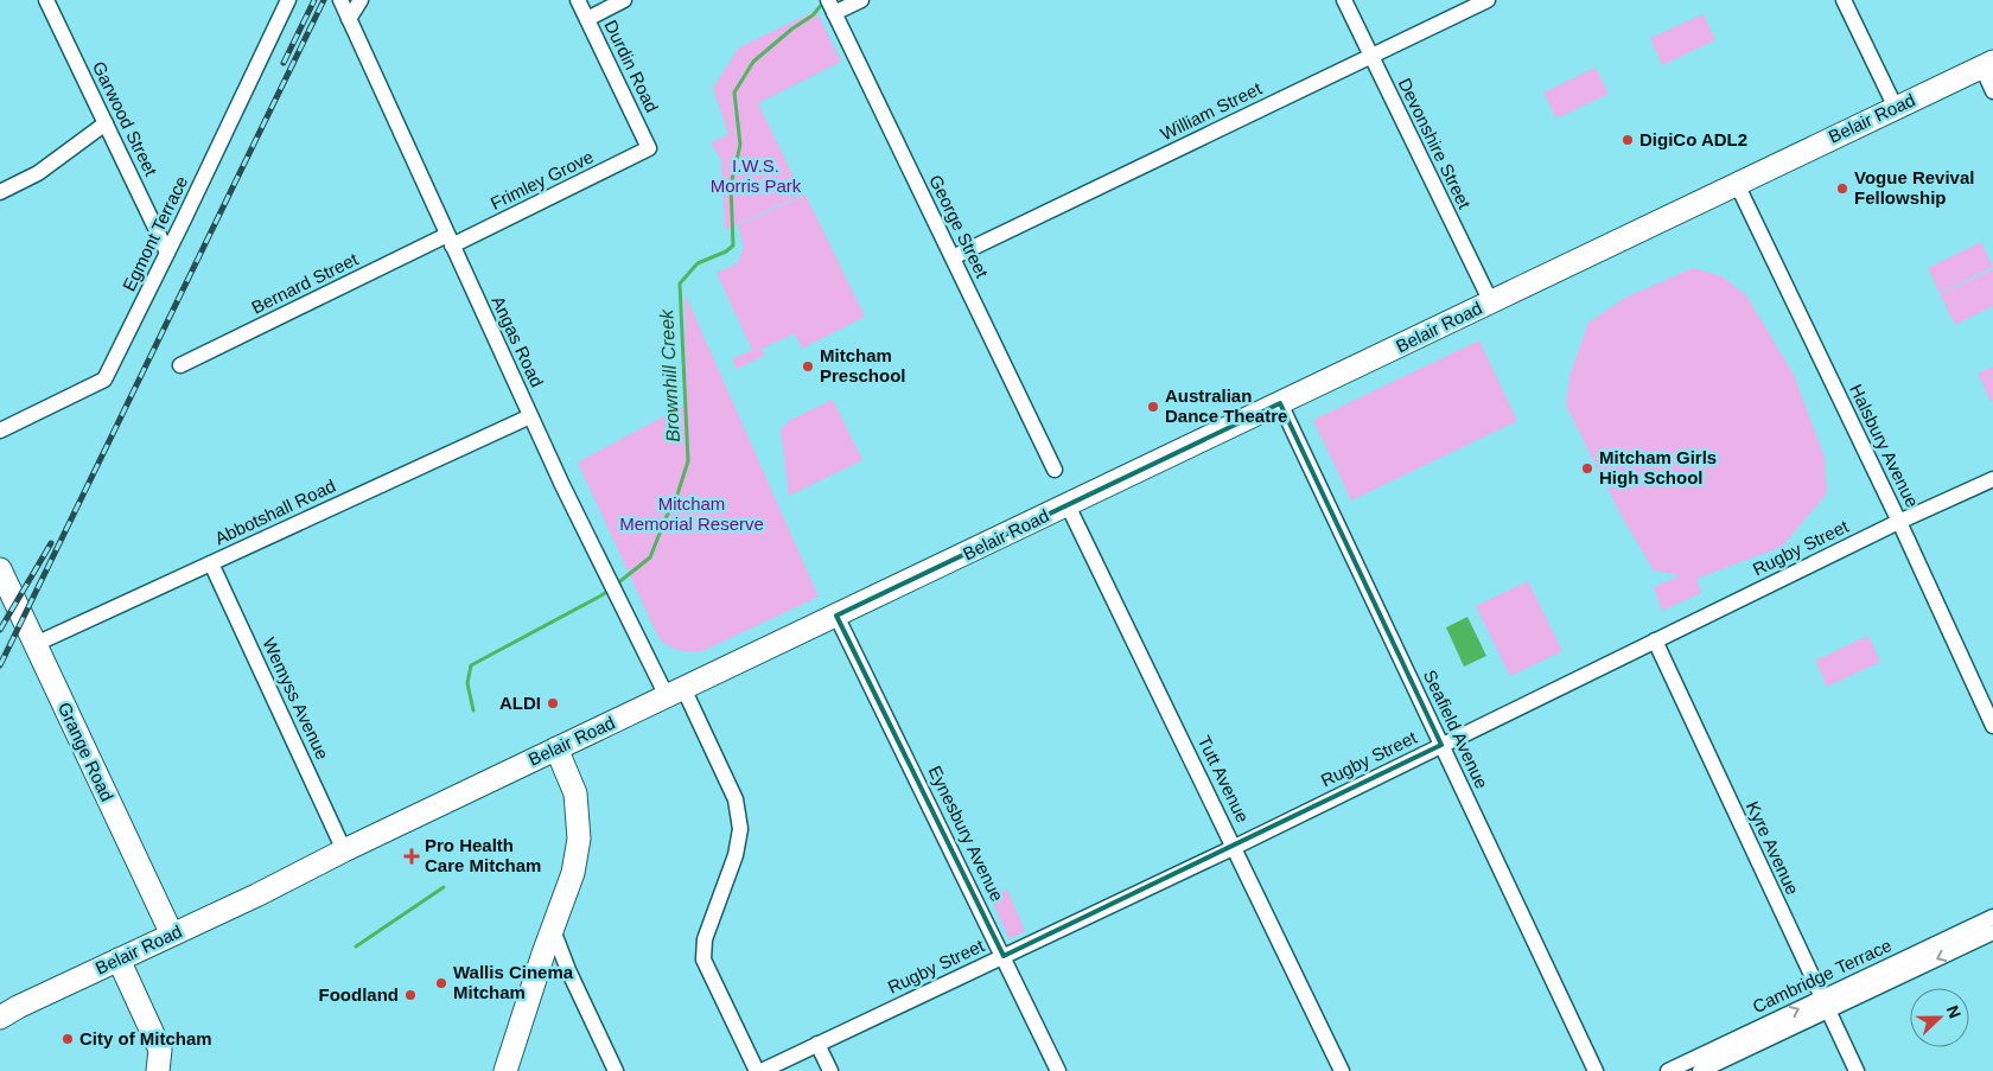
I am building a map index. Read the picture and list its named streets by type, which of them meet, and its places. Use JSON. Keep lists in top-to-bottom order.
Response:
{
  "streets": {
    "main road": ["Belair Road", "Grange Road"],
    "street": [
      "Durdin Road",
      "William Street",
      "Garwood Street",
      "Devonshire Street",
      "Frimley Grove",
      "George Street",
      "Egmont Terrace",
      "Bernard Street",
      "Angas Road",
      "Halsbury Avenue",
      "Abbotshall Road",
      "Rugby Street",
      "Wemyss Avenue",
      "Seafield Avenue",
      "Tutt Avenue",
      "Eynesbury Avenue",
      "Kyre Avenue",
      "Cambridge Terrace"
    ]
  },
  "crossings": [
    ["Durdin Road", "Frimley Grove"],
    ["William Street", "Devonshire Street"],
    ["William Street", "George Street"],
    ["Garwood Street", "Egmont Terrace"],
    ["Belair Road", "Devonshire Street"],
    ["Belair Road", "Angas Road"],
    ["Belair Road", "Halsbury Avenue"],
    ["Belair Road", "Wemyss Avenue"],
    ["Belair Road", "Seafield Avenue"],
    ["Belair Road", "Grange Road"],
    ["Belair Road", "Tutt Avenue"],
    ["Belair Road", "Eynesbury Avenue"],
    ["Frimley Grove", "Bernard Street"],
    ["Frimley Grove", "Angas Road"],
    ["Bernard Street", "Angas Road"],
    ["Angas Road", "Abbotshall Road"],
    ["Halsbury Avenue", "Rugby Street"],
    ["Abbotshall Road", "Wemyss Avenue"],
    ["Abbotshall Road", "Grange Road"],
    ["Rugby Street", "Seafield Avenue"],
    ["Rugby Street", "Tutt Avenue"],
    ["Rugby Street", "Eynesbury Avenue"],
    ["Rugby Street", "Kyre Avenue"],
    ["Kyre Avenue", "Cambridge Terrace"]
  ],
  "water": ["Brownhill Creek"],
  "parks": ["I.W.S. Morris Park", "Mitcham Memorial Reserve"],
  "places": {
    "other": [
      "DigiCo ADL2",
      "Vogue Revival Fellowship",
      "Mitcham Preschool",
      "Australian Dance Theatre",
      "Mitcham Girls High School",
      "ALDI",
      "Wallis Cinema Mitcham",
      "Foodland",
      "City of Mitcham"
    ],
    "health": ["Pro Health Care Mitcham"]
  },
  "north": "right"
}
